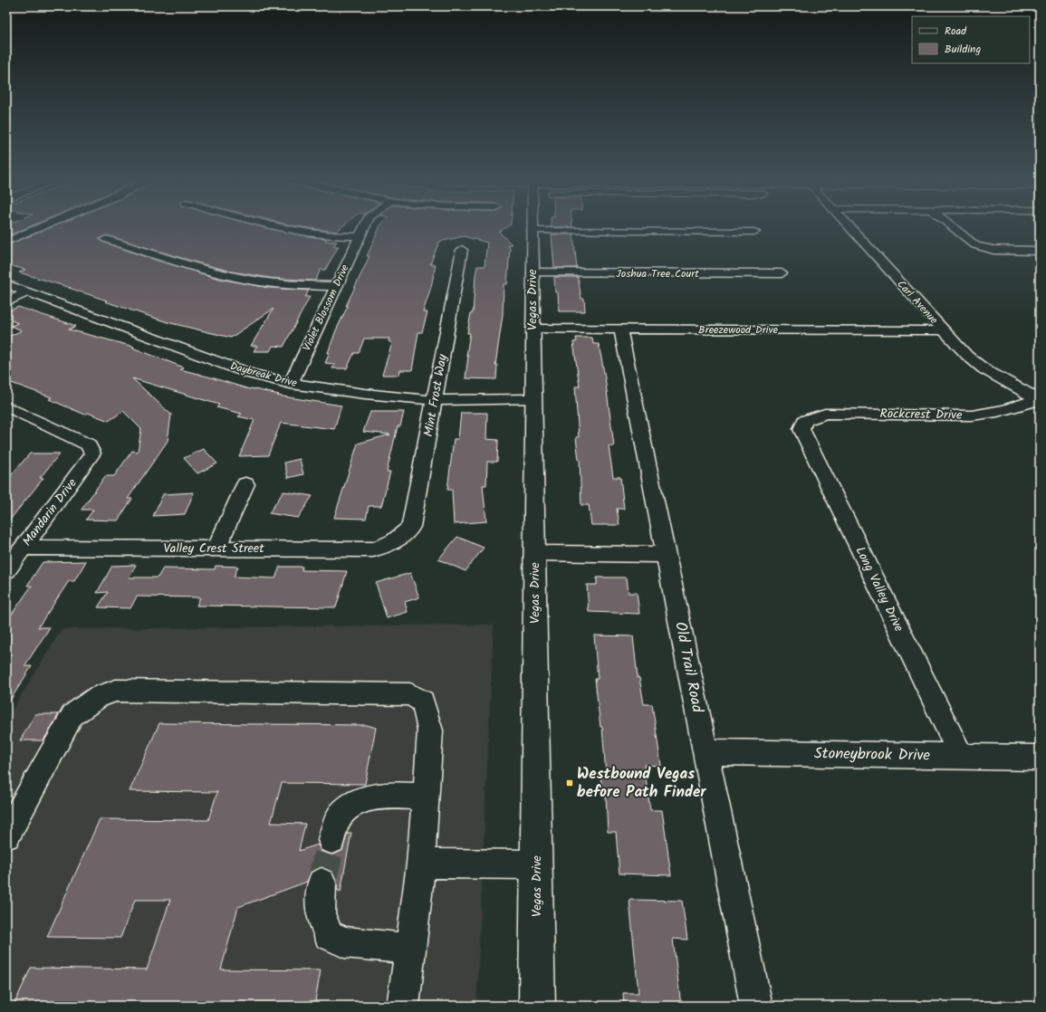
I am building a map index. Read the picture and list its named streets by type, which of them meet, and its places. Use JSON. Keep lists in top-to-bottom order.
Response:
{
  "streets": {
    "main road": ["Vegas Drive"],
    "street": [
      "Joshua Tree Court",
      "Carl Avenue",
      "Violet Blossom Drive",
      "Breezewood Drive",
      "Daybreak Drive",
      "Mint Frost Way",
      "Rockcrest Drive",
      "Mandarin Drive",
      "Valley Crest Street",
      "Long Valley Drive",
      "Old Trail Road",
      "Stoneybrook Drive"
    ]
  },
  "crossings": [
    ["Joshua Tree Court", "Vegas Drive"],
    ["Vegas Drive", "Breezewood Drive"],
    ["Vegas Drive", "Daybreak Drive"],
    ["Carl Avenue", "Breezewood Drive"],
    ["Carl Avenue", "Rockcrest Drive"],
    ["Violet Blossom Drive", "Daybreak Drive"],
    ["Breezewood Drive", "Old Trail Road"],
    ["Daybreak Drive", "Mint Frost Way"],
    ["Mint Frost Way", "Valley Crest Street"],
    ["Rockcrest Drive", "Long Valley Drive"],
    ["Mandarin Drive", "Valley Crest Street"],
    ["Long Valley Drive", "Stoneybrook Drive"],
    ["Old Trail Road", "Stoneybrook Drive"]
  ],
  "places": {
    "transit": ["Westbound Vegas before Path Finder"]
  },
  "legend": ["Road", "Building"]
}
